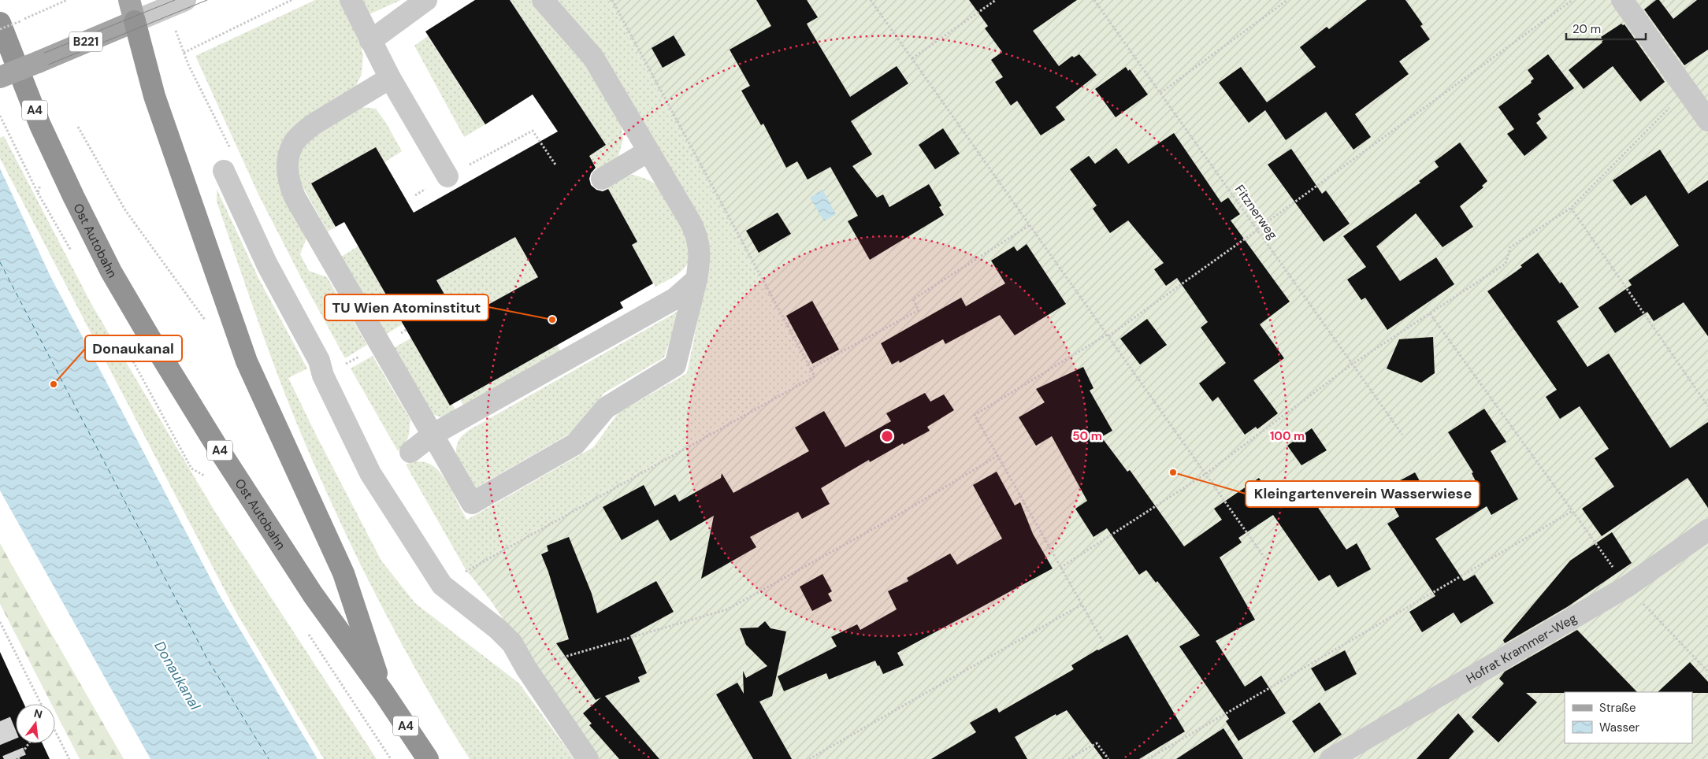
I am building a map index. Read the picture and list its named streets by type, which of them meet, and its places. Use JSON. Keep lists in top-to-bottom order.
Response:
{
  "streets": {
    "highway": ["A4", "Ost Autobahn"],
    "main road": ["B221"],
    "street": ["Hofrat Krammer-Weg"],
    "path": ["Fitznerweg"]
  },
  "water": ["Donaukanal"],
  "places": ["TU Wien Atominstitut", "Donaukanal", "Kleingartenverein Wasserwiese"],
  "legend": ["Straße", "Wasser"],
  "scale_bar": "20 m",
  "north": "top",
  "rings": ["50 m", "100 m"]
}
